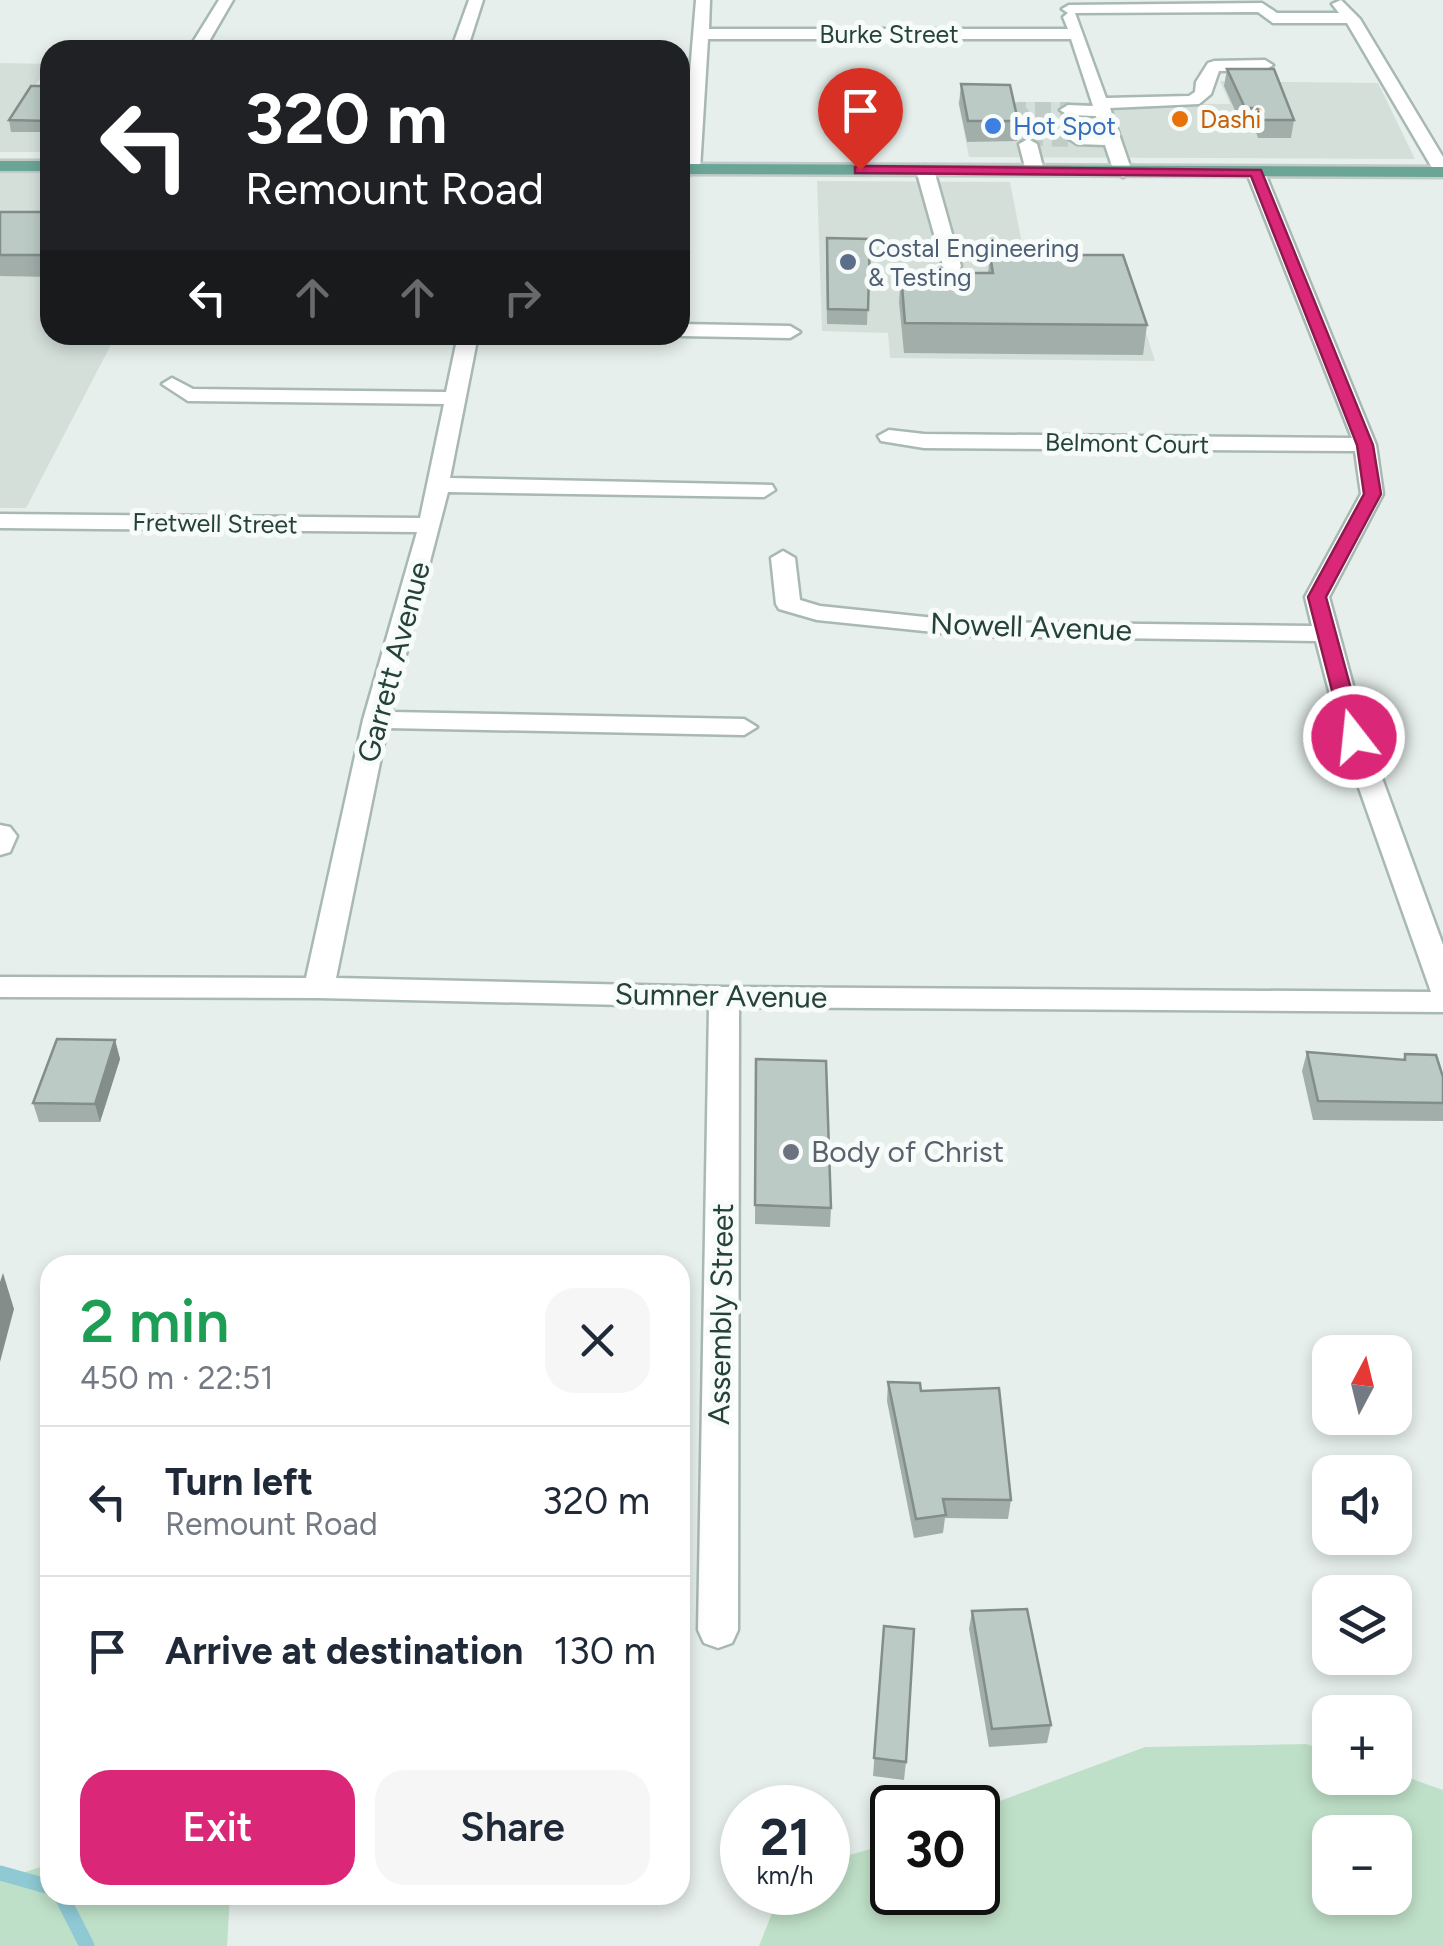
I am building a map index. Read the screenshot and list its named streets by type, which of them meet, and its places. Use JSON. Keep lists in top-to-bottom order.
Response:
{
  "streets": {
    "street": [
      "Burke Street",
      "Belmont Court",
      "Fretwell Street",
      "Nowell Avenue",
      "Garrett Avenue",
      "Sumner Avenue",
      "Assembly Street"
    ]
  },
  "crossings": [
    ["Fretwell Street", "Garrett Avenue"],
    ["Garrett Avenue", "Sumner Avenue"],
    ["Sumner Avenue", "Assembly Street"]
  ],
  "places": [
    "Dashi",
    "Hot Spot",
    "Costal Engineering & Testing",
    "Body of Christ"
  ],
  "north": "top",
  "page": {
    "turn": ["320 m", "Remount Road"],
    "heading": ["2 min", "450 m · 22:51"],
    "map_buttons": ["+", "−"],
    "list": [
      {
        "name": "Turn left",
        "note": "Remount Road",
        "value": "320 m"
      },
      {
        "name": "Arrive at destination",
        "value": "130 m"
      }
    ],
    "buttons": ["Exit", "Share"],
    "speed": "21 km/h",
    "limit": "30"
  }
}
